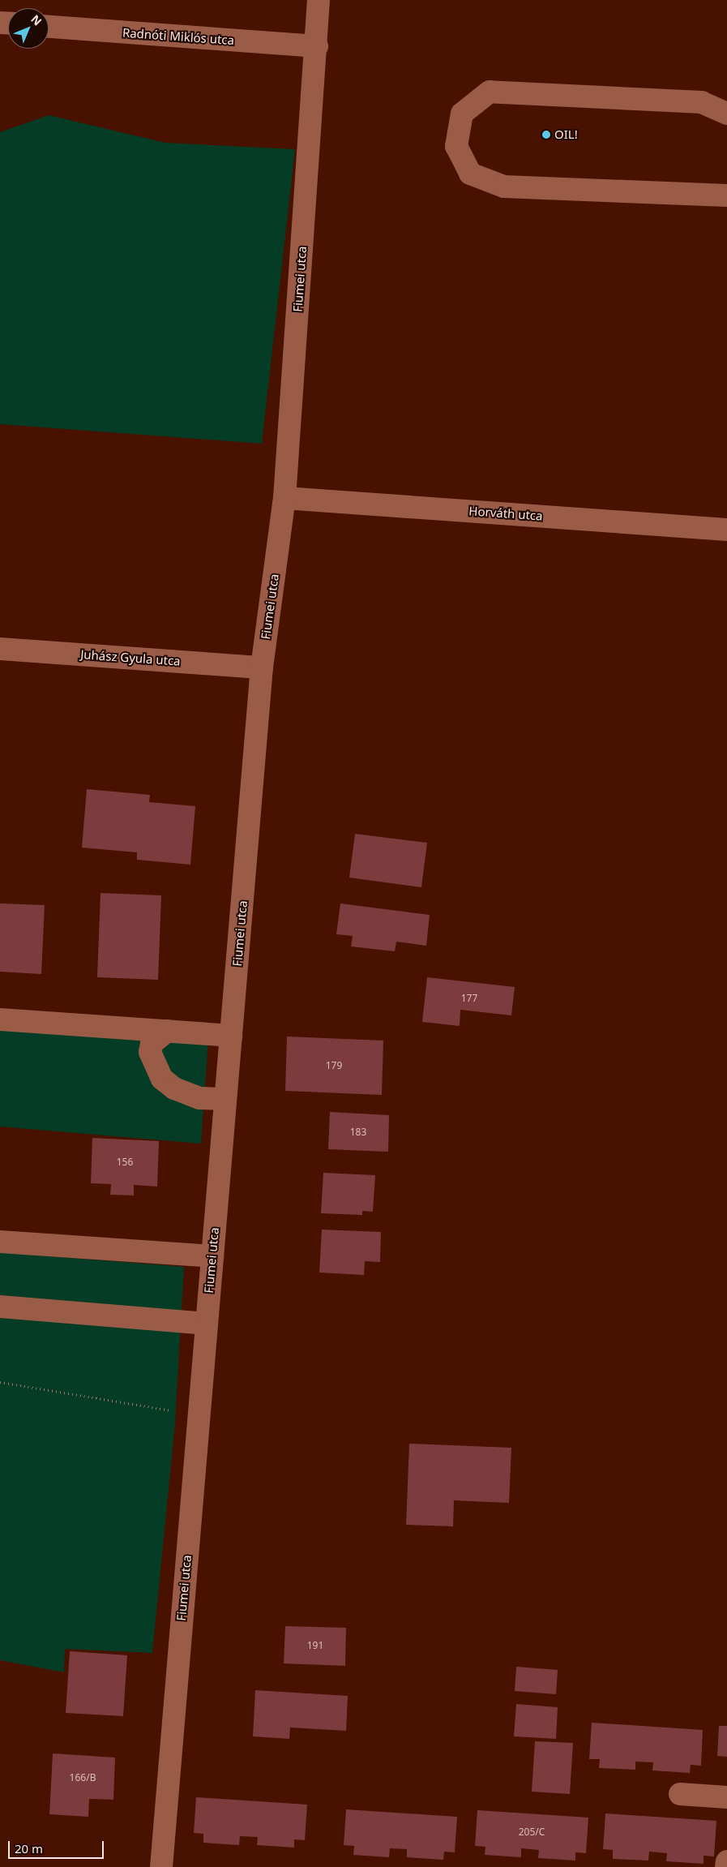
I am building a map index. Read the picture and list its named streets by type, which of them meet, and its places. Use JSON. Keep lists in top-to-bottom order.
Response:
{
  "streets": {
    "street": [
      "Radnóti Miklós utca",
      "Fiumei utca",
      "Horváth utca",
      "Juhász Gyula utca"
    ]
  },
  "crossings": [
    ["Radnóti Miklós utca", "Fiumei utca"],
    ["Fiumei utca", "Horváth utca"],
    ["Fiumei utca", "Juhász Gyula utca"]
  ],
  "places": ["OIL!"],
  "house_numbers": [
    "177",
    "179",
    "183",
    "156",
    "191",
    "166/B",
    "205/C"
  ],
  "scale_bar": "20 m",
  "north": "top right"
}
